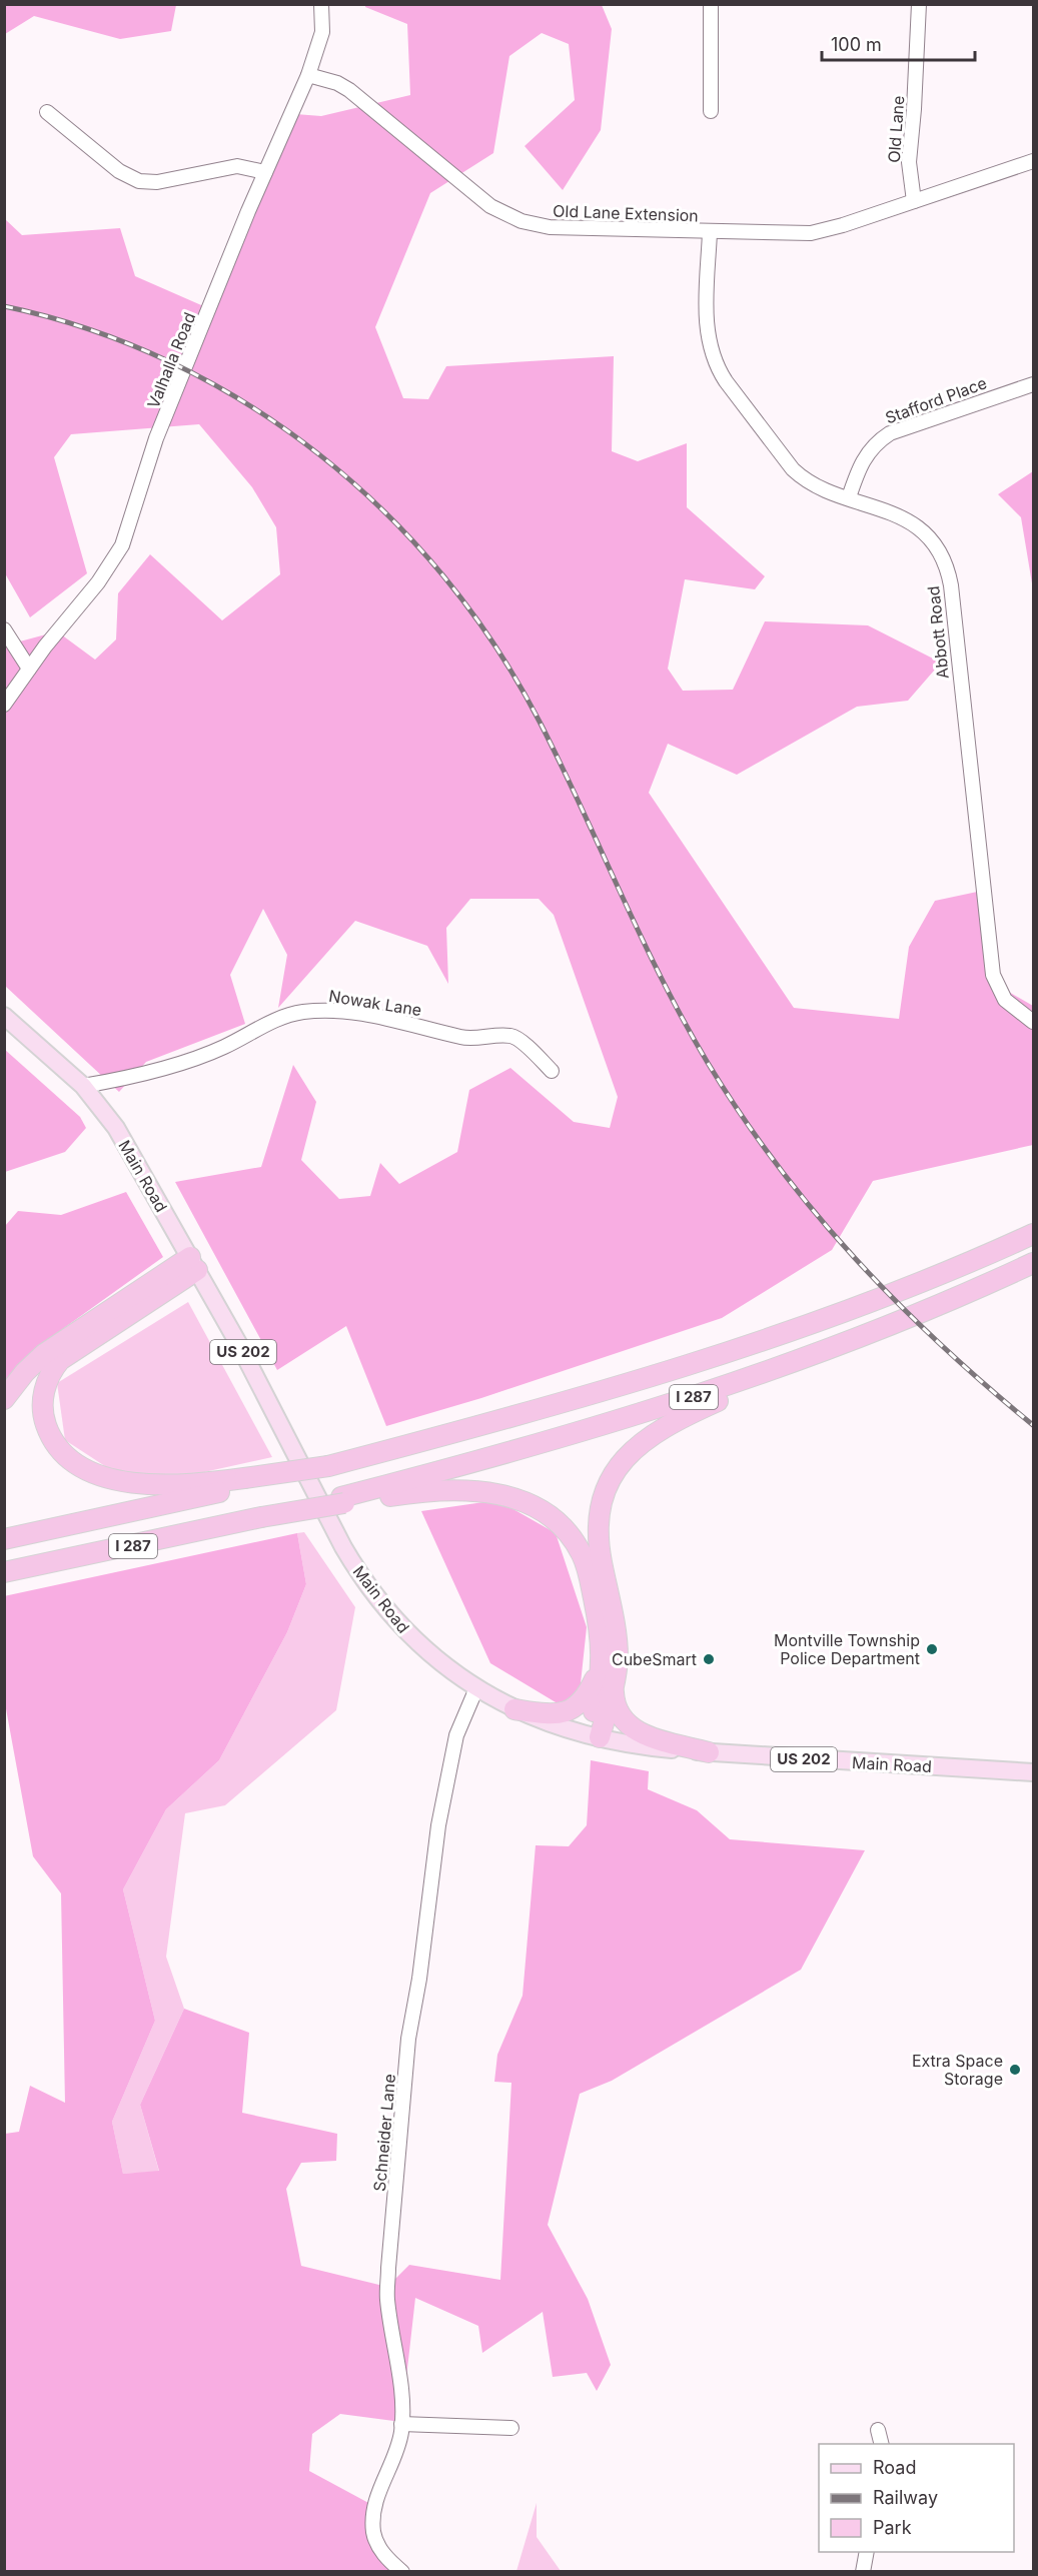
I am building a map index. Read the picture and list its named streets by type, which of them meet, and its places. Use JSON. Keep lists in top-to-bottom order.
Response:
{
  "streets": {
    "highway": ["I 287"],
    "main road": ["Main Road", "US 202"],
    "street": [
      "Old Lane",
      "Old Lane Extension",
      "Valhalla Road",
      "Stafford Place",
      "Abbott Road",
      "Nowak Lane",
      "Schneider Lane"
    ]
  },
  "crossings": [
    ["Old Lane", "Old Lane Extension"],
    ["Old Lane Extension", "Valhalla Road"],
    ["Old Lane Extension", "Abbott Road"],
    ["Stafford Place", "Abbott Road"],
    ["Nowak Lane", "Main Road"],
    ["Main Road", "Schneider Lane"]
  ],
  "places": ["Montville Township Police Department", "CubeSmart", "Extra Space Storage"],
  "legend": ["Road", "Railway", "Park"],
  "scale_bar": "100 m"
}
